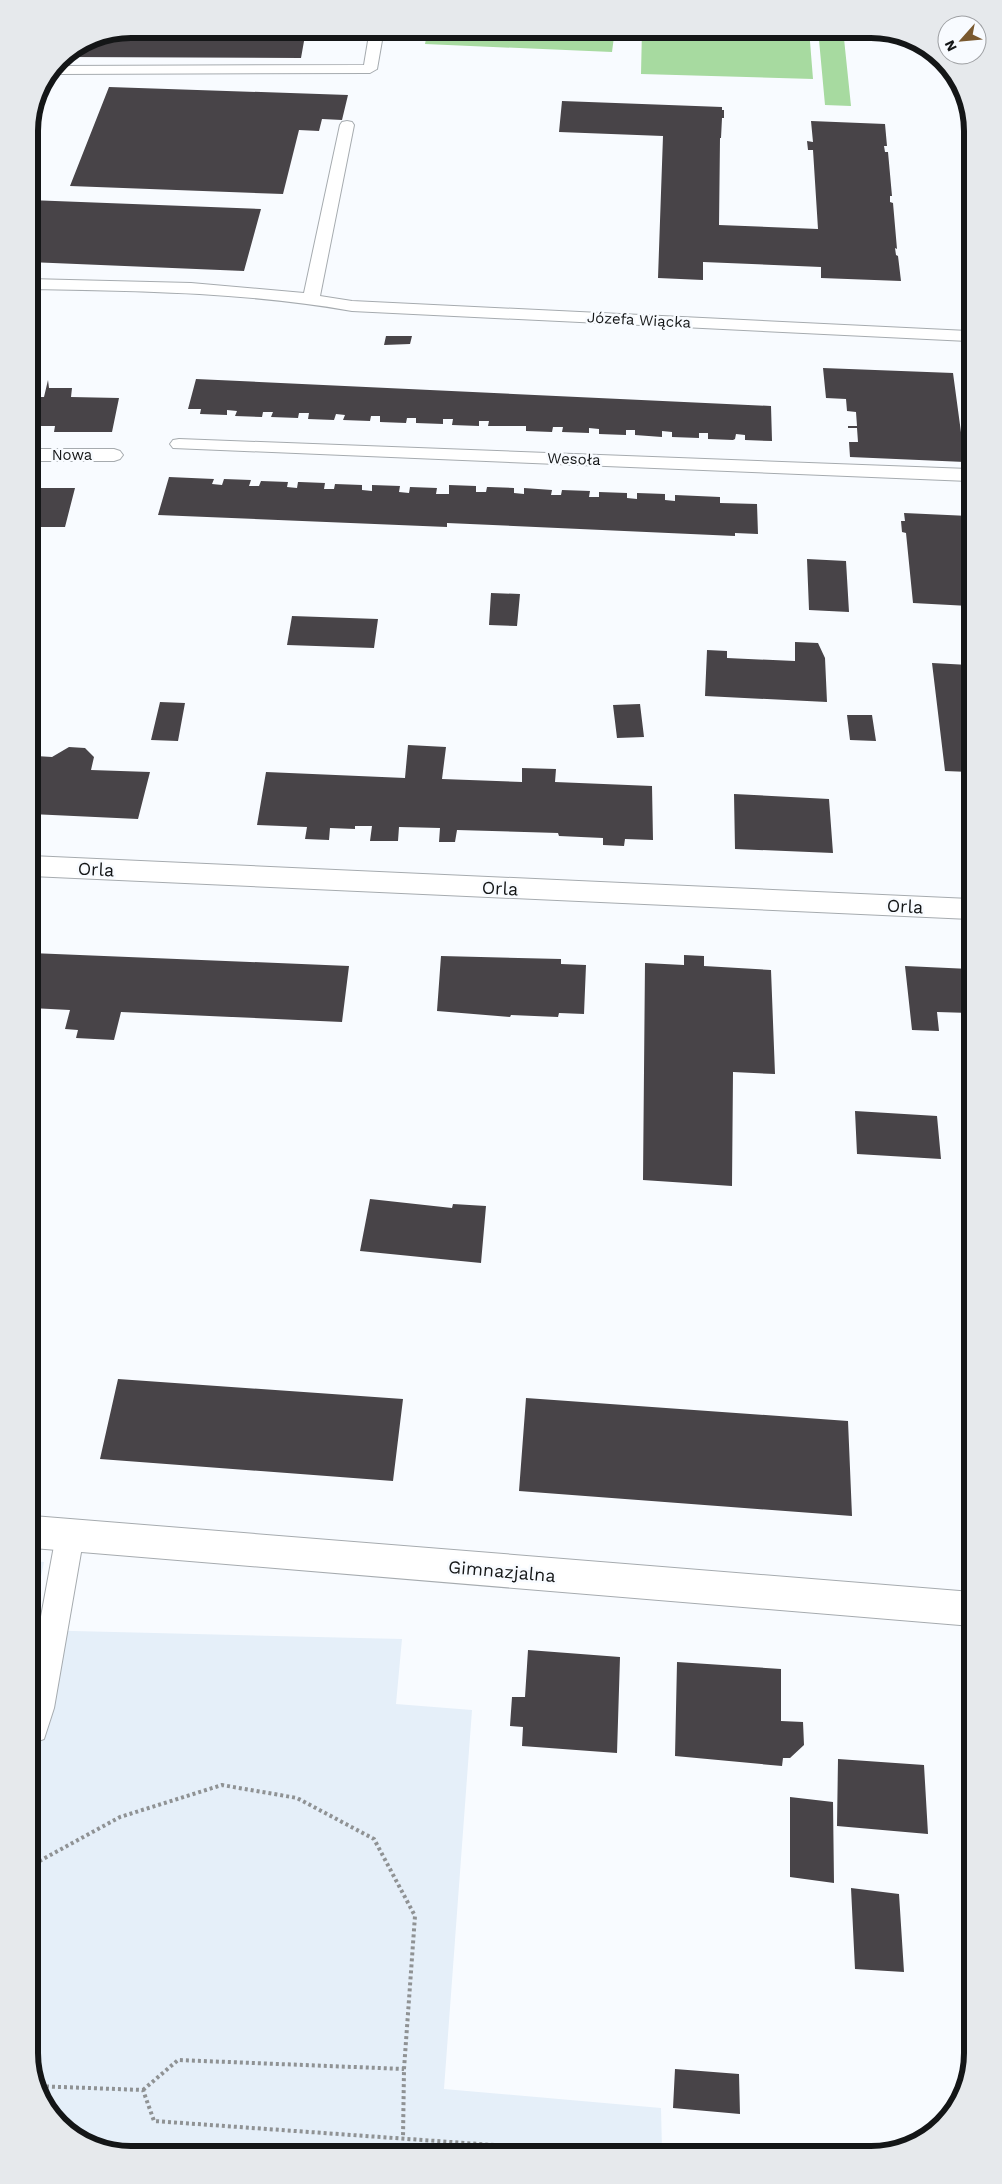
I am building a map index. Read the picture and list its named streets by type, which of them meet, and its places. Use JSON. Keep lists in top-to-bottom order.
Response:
{
  "streets": {
    "street": ["Orla", "Gimnazjalna"],
    "lane": ["Józefa Wiącka", "Nowa", "Wesoła"]
  },
  "north": "bottom left"
}
